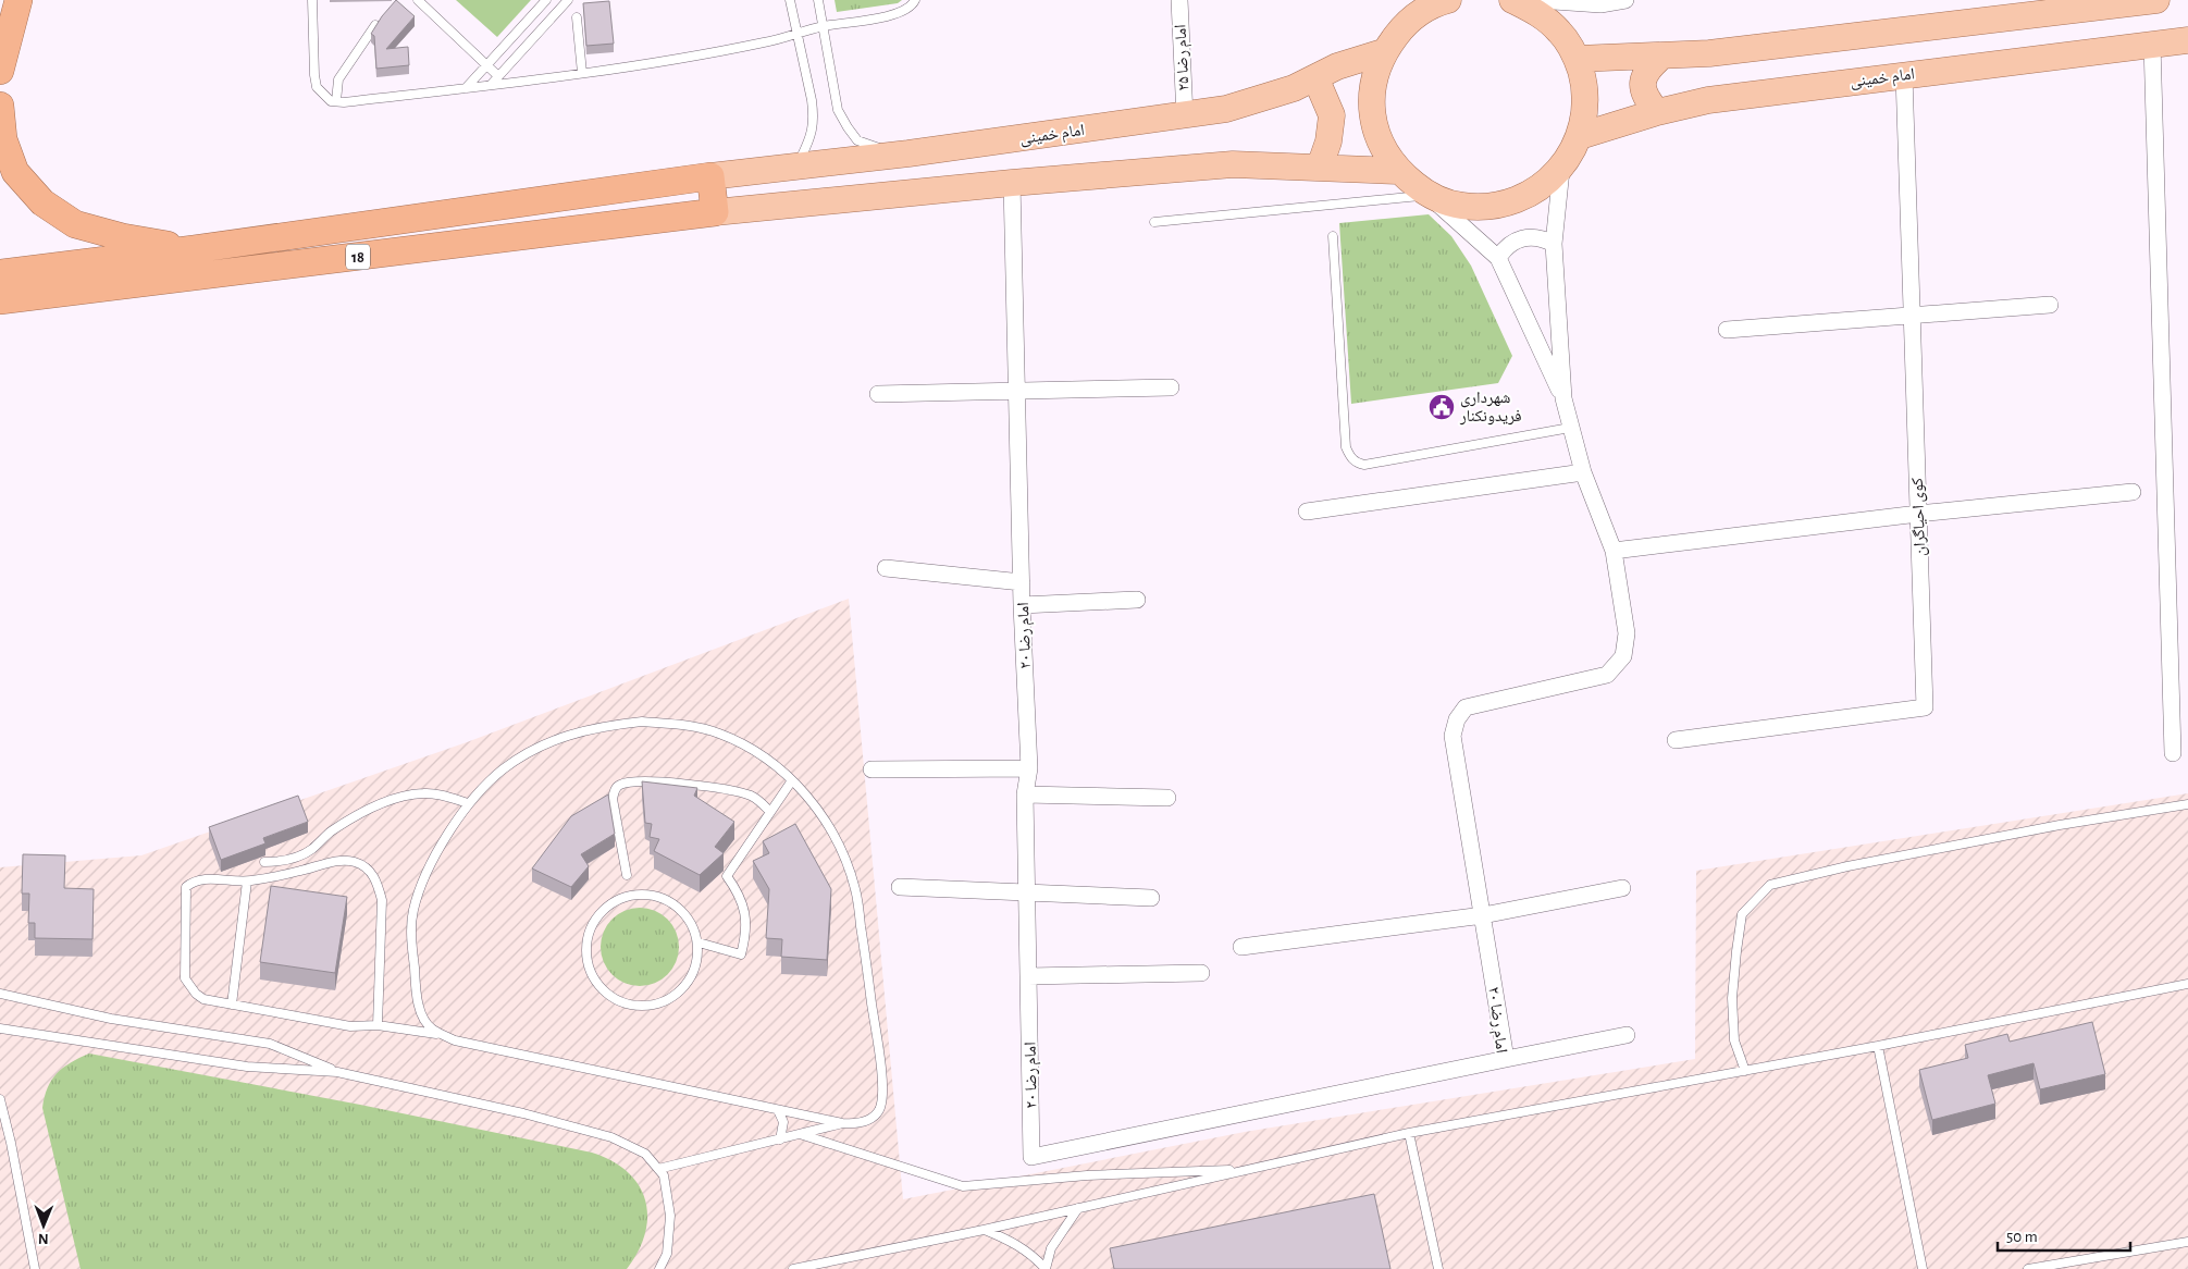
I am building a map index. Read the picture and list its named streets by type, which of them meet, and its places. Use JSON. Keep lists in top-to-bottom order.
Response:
{
  "streets": {
    "highway": ["18"],
    "main road": ["امام خمینی"],
    "street": ["امام رضا ۲۵", "کوی احیاگران", "امام رضا ۲۰"]
  },
  "crossings": [
    ["امام رضا ۲۵", "امام خمینی"],
    ["امام خمینی", "18"],
    ["امام خمینی", "کوی احیاگران"]
  ],
  "places": {
    "public building": ["شهرداری فریدونکنار"]
  },
  "scale_bar": "50 m",
  "north": "bottom"
}
